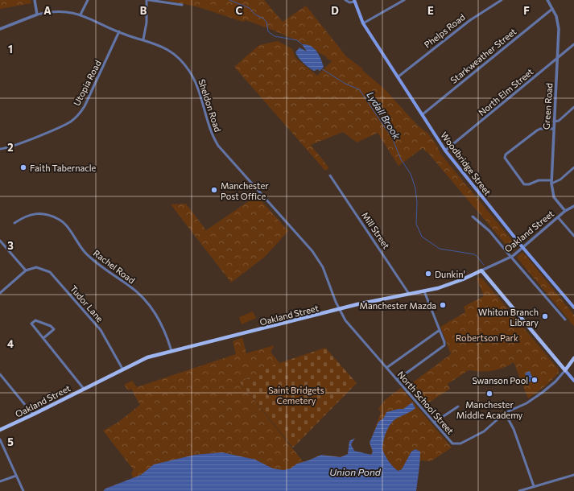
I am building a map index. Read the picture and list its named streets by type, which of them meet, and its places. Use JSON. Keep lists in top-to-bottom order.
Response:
{
  "streets": {
    "main road": ["Woodbridge Street", "Oakland Street"],
    "street": [
      "Phelps Road",
      "Starkweather Street",
      "Utopia Road",
      "North Elm Street",
      "Sheldon Road",
      "Green Road",
      "Mill Street",
      "Rachel Road",
      "Tudor Lane",
      "North School Street"
    ]
  },
  "crossings": [
    ["Phelps Road", "Woodbridge Street"],
    ["Starkweather Street", "Green Road"],
    ["Starkweather Street", "Woodbridge Street"],
    ["Utopia Road", "Sheldon Road"],
    ["North Elm Street", "Green Road"],
    ["North Elm Street", "Woodbridge Street"],
    ["Sheldon Road", "Oakland Street"],
    ["Sheldon Road", "North School Street"],
    ["Green Road", "Oakland Street"],
    ["Woodbridge Street", "Oakland Street"],
    ["Mill Street", "Oakland Street"],
    ["Oakland Street", "Rachel Road"],
    ["Oakland Street", "Tudor Lane"],
    ["Oakland Street", "North School Street"]
  ],
  "water": ["Lydall Brook", "Union Pond"],
  "parks": ["Robertson Park", "Saint Bridgets Cemetery"],
  "places": [
    "Faith Tabernacle",
    "Manchester Post Office",
    "Dunkin'",
    "Manchester Mazda",
    "Whiton Branch Library",
    "Swanson Pool",
    "Manchester Middle Academy"
  ],
  "grid": {
    "columns": [
      "A",
      "B",
      "C",
      "D",
      "E",
      "F"
    ],
    "rows": [
      "1",
      "2",
      "3",
      "4",
      "5"
    ]
  }
}
